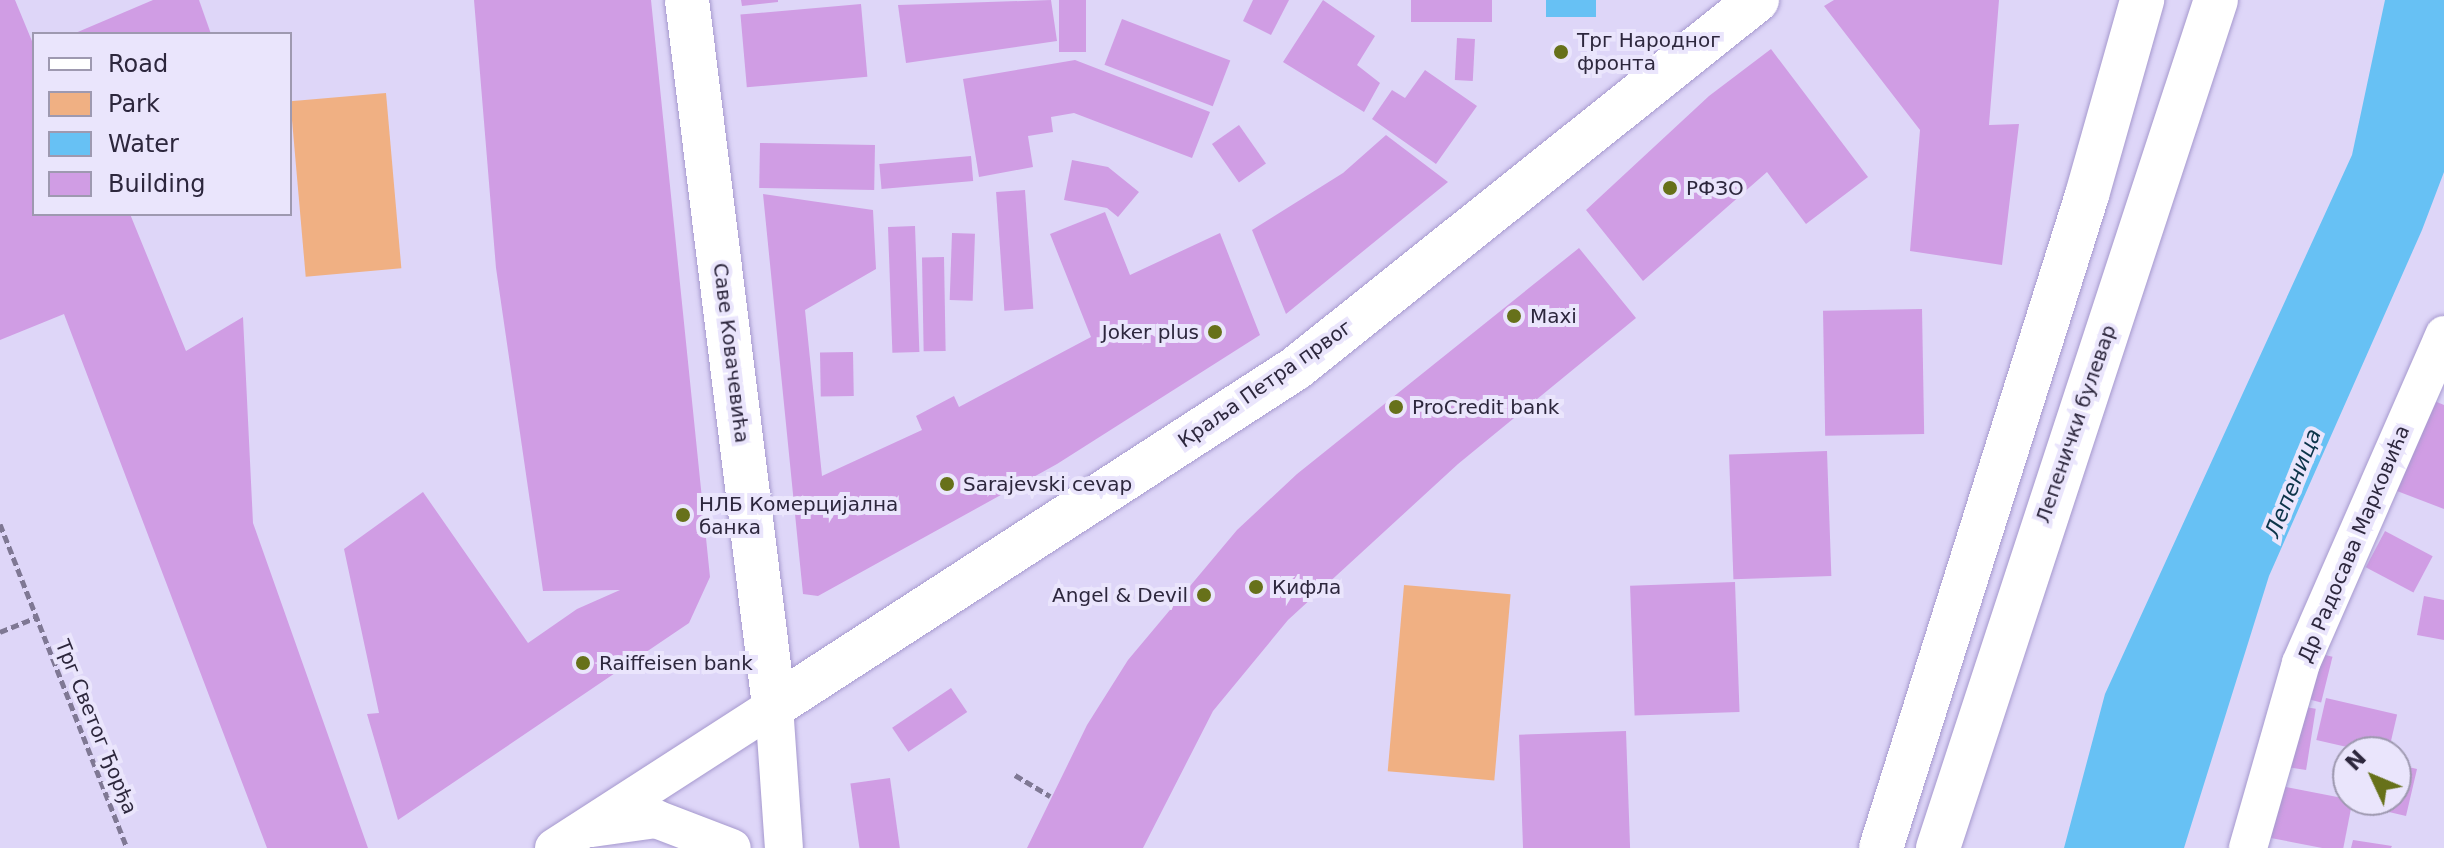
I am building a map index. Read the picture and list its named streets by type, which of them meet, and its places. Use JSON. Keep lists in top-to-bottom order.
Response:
{
  "streets": {
    "street": [
      "Саве Ковачевића",
      "Краља Петра првог",
      "Лепенички булевар",
      "Др Радосава Марковића"
    ],
    "path": ["Трг Светог Ђорђа"]
  },
  "crossings": [
    ["Саве Ковачевића", "Краља Петра првог"]
  ],
  "water": ["Лепеница"],
  "places": [
    "Трг Народног фронта",
    "РФЗО",
    "Maxi",
    "Joker plus",
    "ProCredit bank",
    "Sarajevski cevap",
    "НЛБ Комерцијална банка",
    "Кифла",
    "Angel & Devil",
    "Raiffeisen bank"
  ],
  "legend": [
    "Road",
    "Park",
    "Water",
    "Building"
  ],
  "north": "top left"
}
